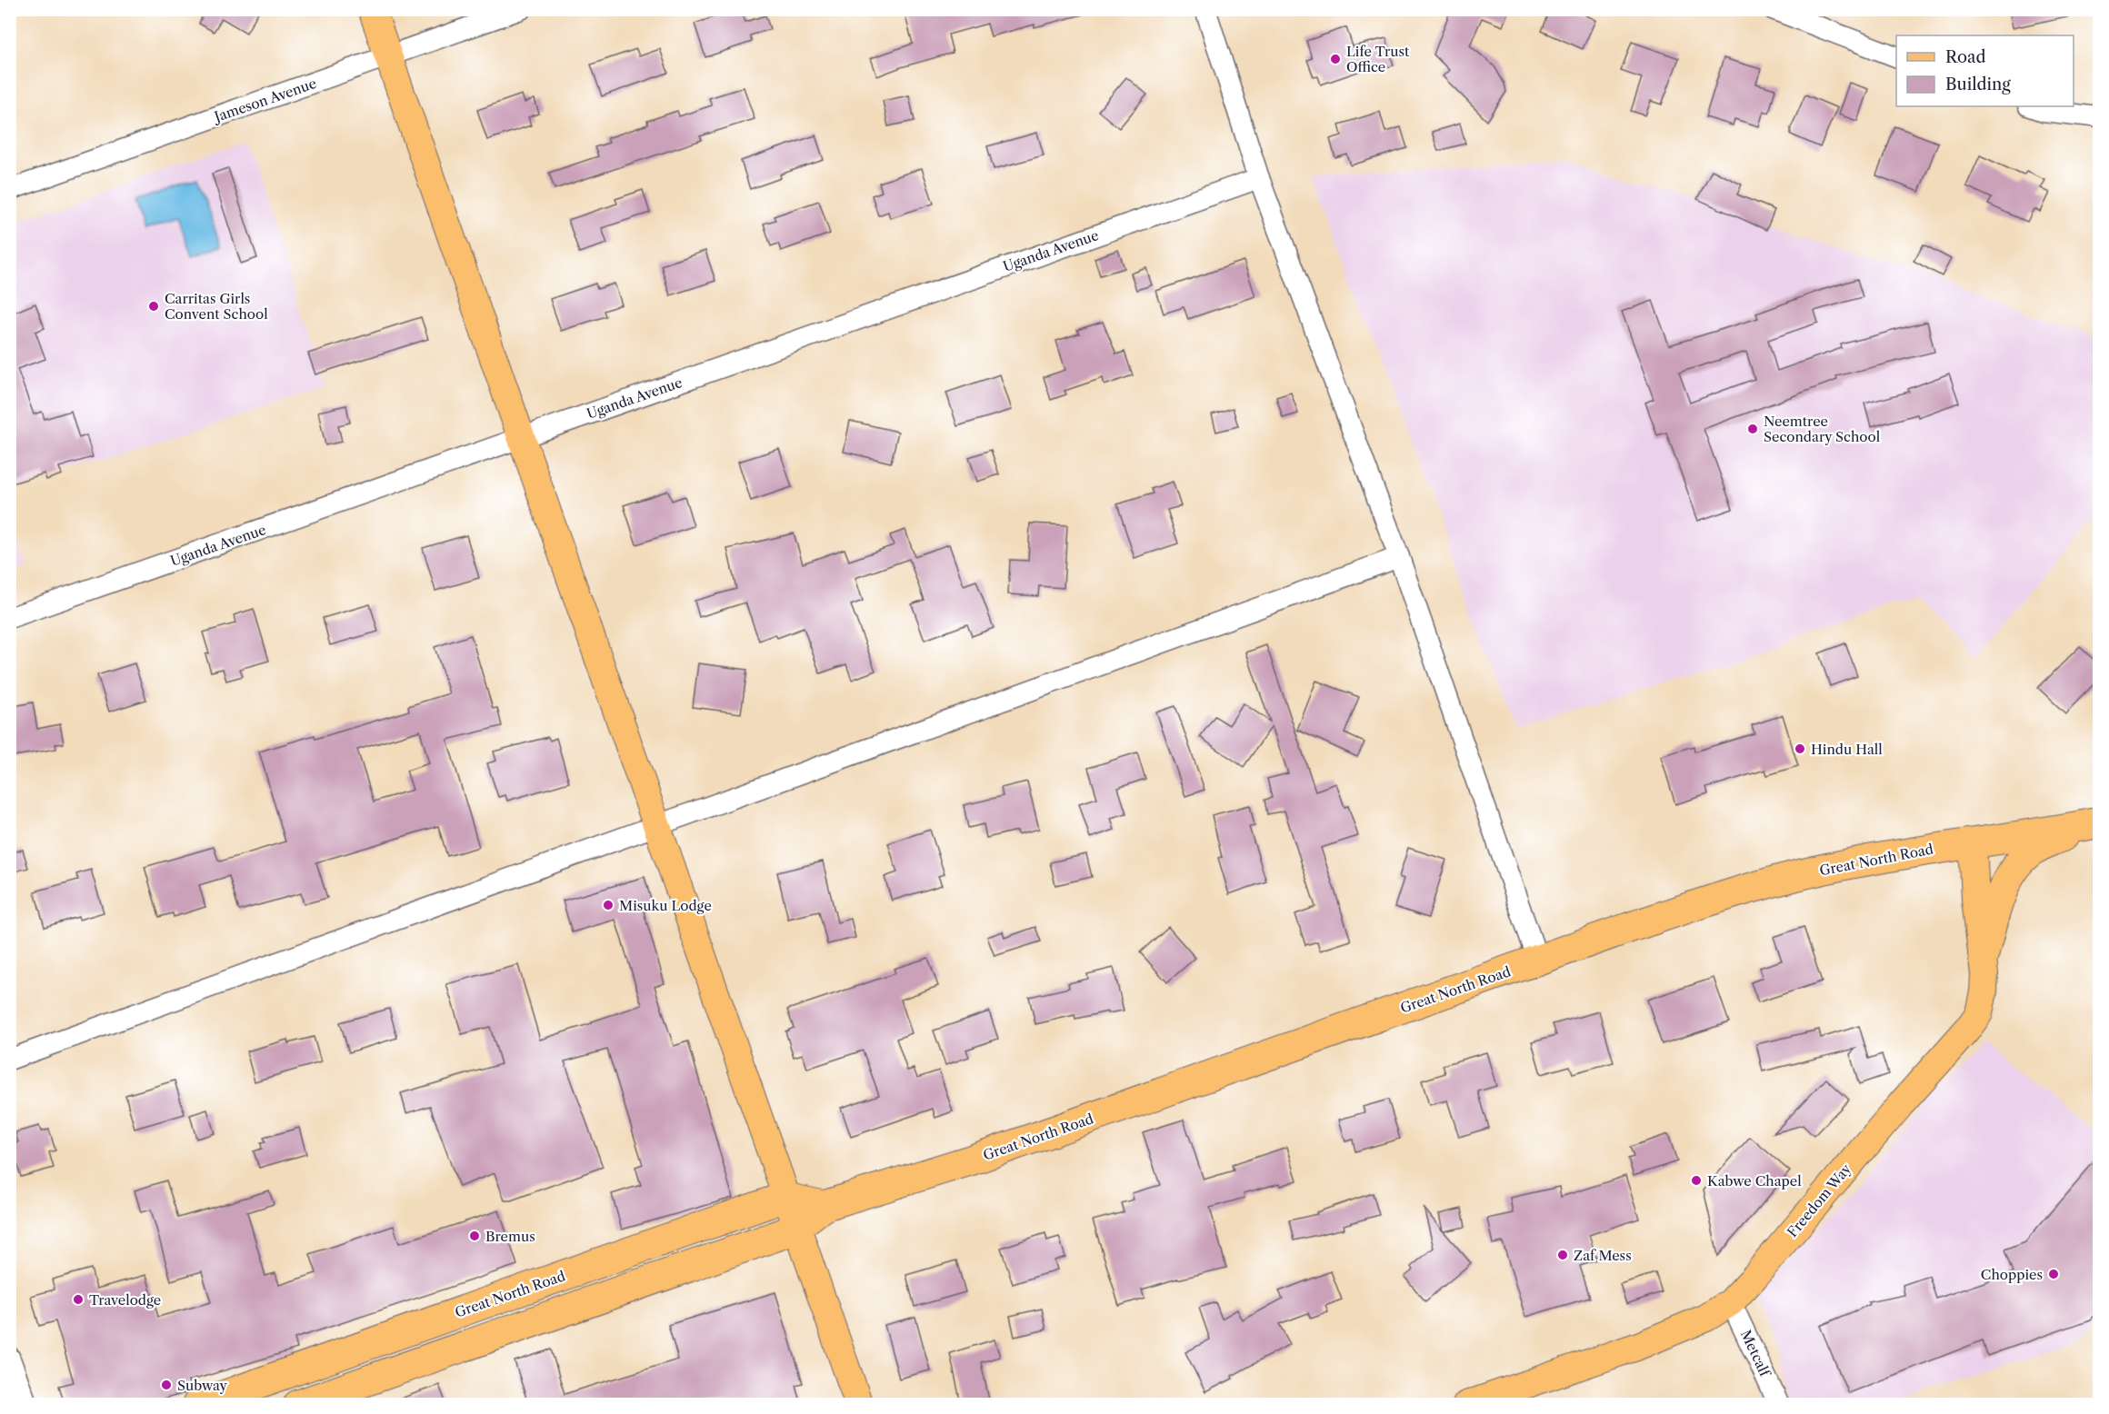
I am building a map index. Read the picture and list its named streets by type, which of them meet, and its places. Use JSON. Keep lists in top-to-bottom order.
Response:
{
  "streets": {
    "highway": ["Great North Road"],
    "main road": ["Freedom Way"],
    "street": ["Jameson Avenue", "Uganda Avenue", "Metcalf"]
  },
  "crossings": [
    ["Great North Road", "Freedom Way"],
    ["Freedom Way", "Metcalf"]
  ],
  "places": [
    "Life Trust Office",
    "Carritas Girls Convent School",
    "Neemtree Secondary School",
    "Hindu Hall",
    "Misuku Lodge",
    "Kabwe Chapel",
    "Bremus",
    "Zaf Mess",
    "Choppies",
    "Travelodge",
    "Subway"
  ],
  "legend": ["Road", "Building"]
}
